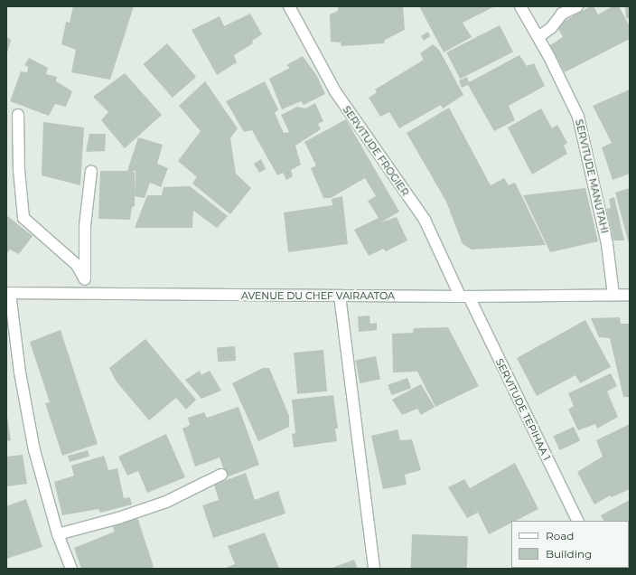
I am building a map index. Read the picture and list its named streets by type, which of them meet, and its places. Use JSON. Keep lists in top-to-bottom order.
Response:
{
  "streets": {
    "street": [
      "SERVITUDE FROGIER",
      "SERVITUDE MANUTAHI",
      "AVENUE DU CHEF VAIRAATOA",
      "SERVITUDE TEPIHAA 1"
    ]
  },
  "crossings": [
    ["SERVITUDE FROGIER", "AVENUE DU CHEF VAIRAATOA"],
    ["SERVITUDE FROGIER", "SERVITUDE TEPIHAA 1"],
    ["SERVITUDE MANUTAHI", "AVENUE DU CHEF VAIRAATOA"],
    ["AVENUE DU CHEF VAIRAATOA", "SERVITUDE TEPIHAA 1"]
  ],
  "legend": ["Road", "Building"]
}
